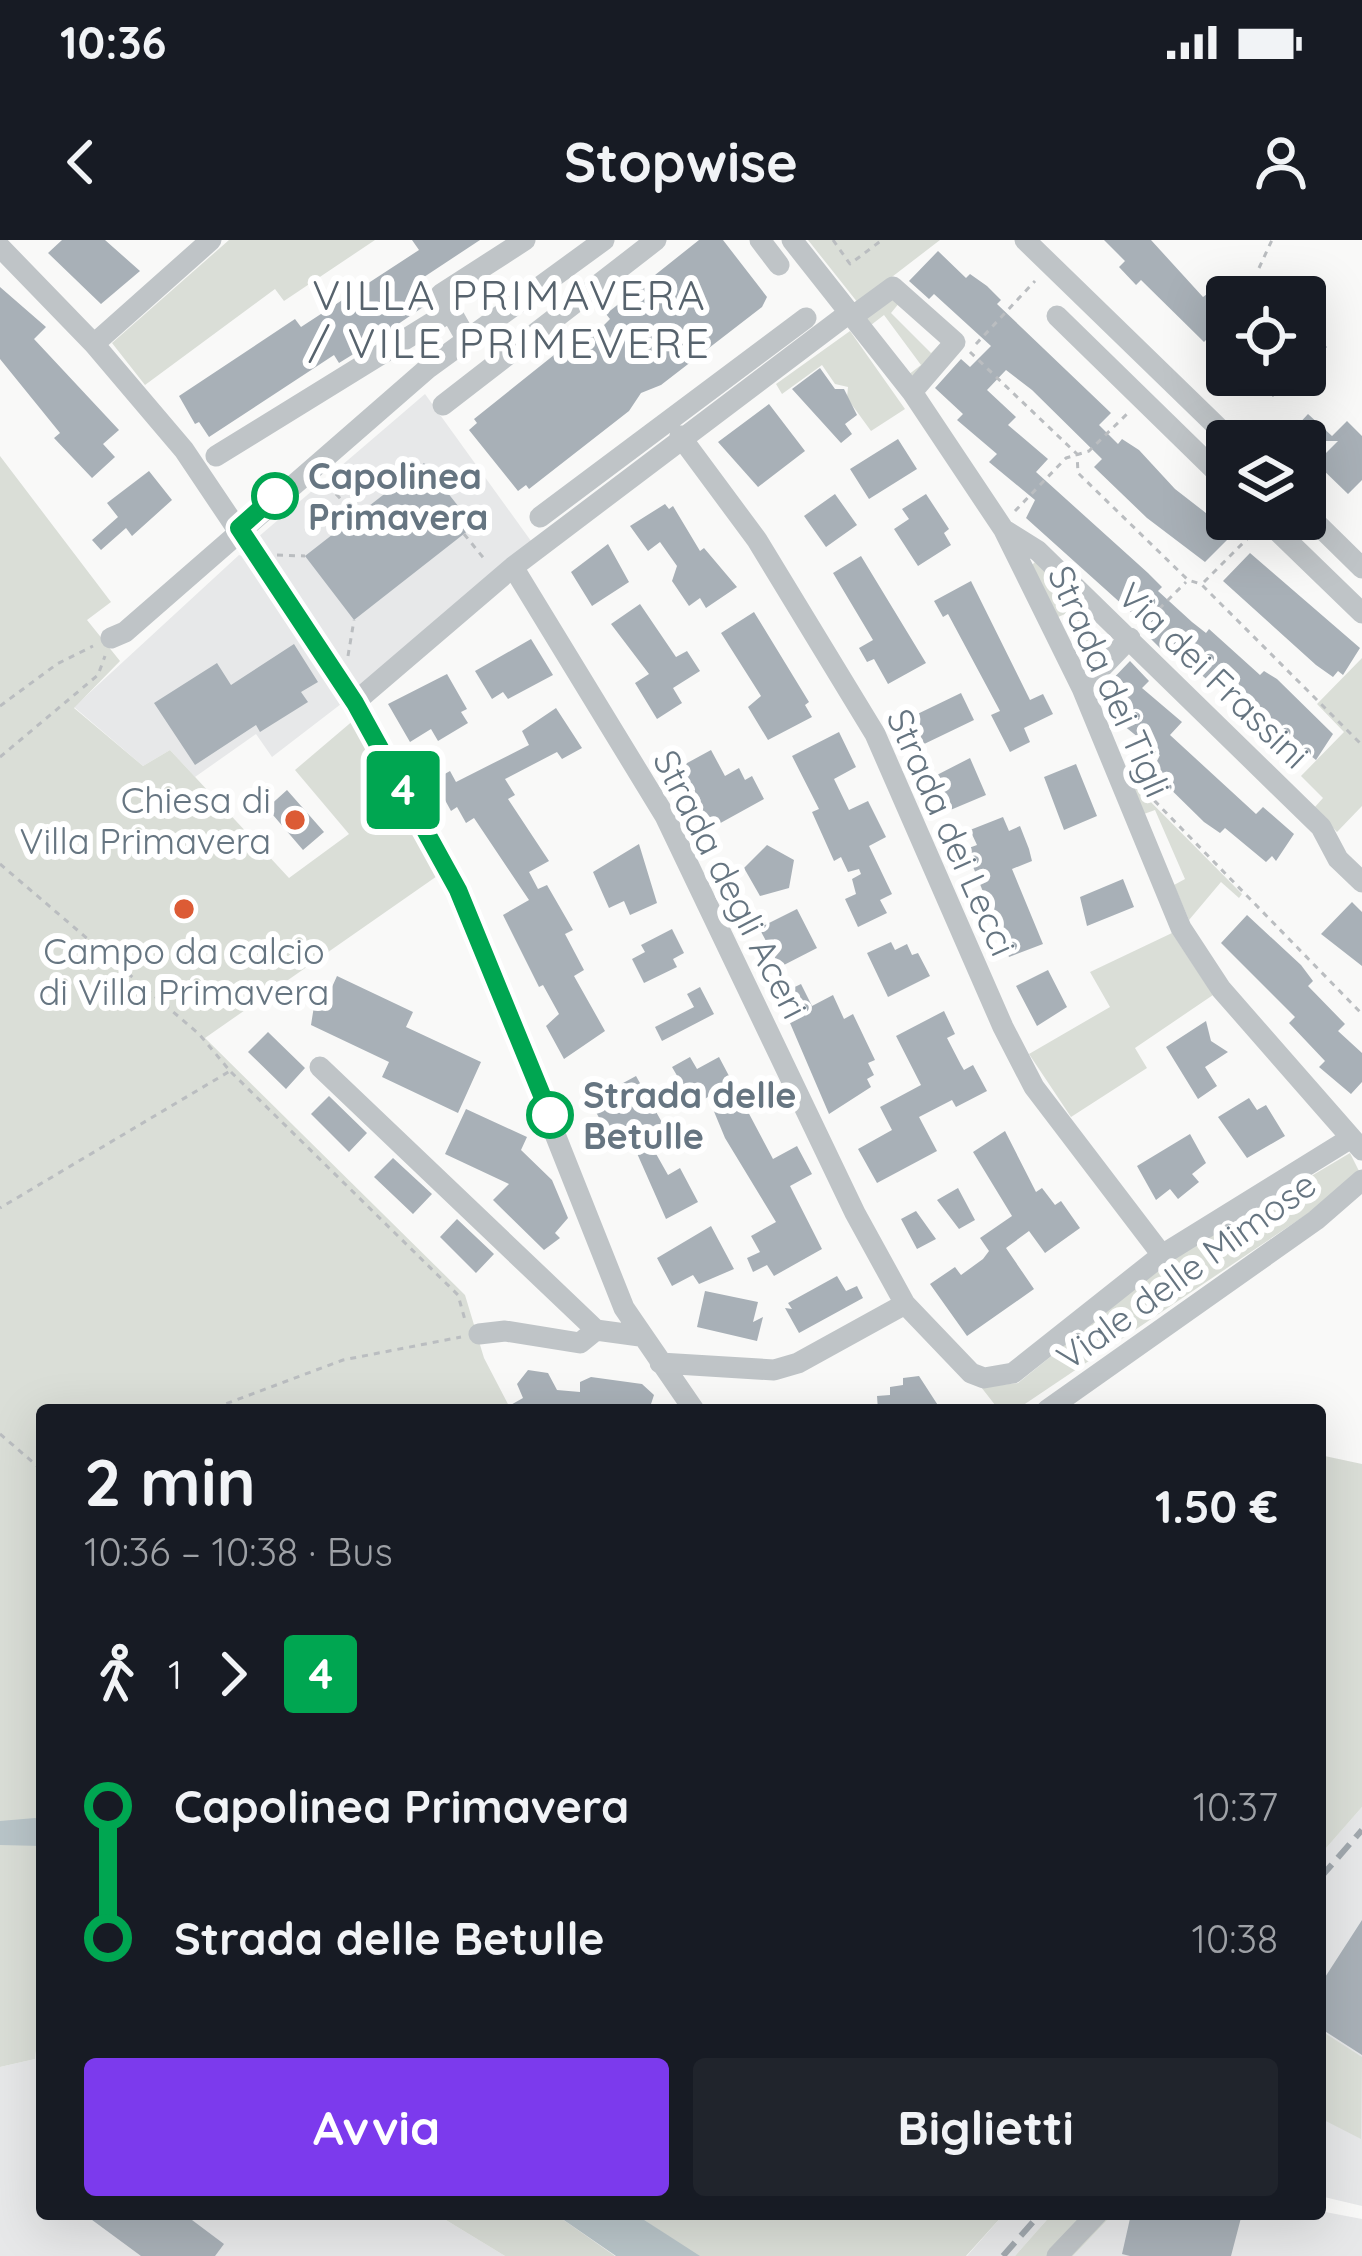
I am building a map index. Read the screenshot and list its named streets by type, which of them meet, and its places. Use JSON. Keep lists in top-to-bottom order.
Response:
{
  "streets": {
    "street": [
      "Via dei Frassini",
      "Strada dei Tigli",
      "Strada dei Lecci",
      "Strada degli Aceri",
      "Viale delle Mimose"
    ]
  },
  "crossings": [
    ["Via dei Frassini", "Strada dei Tigli"],
    ["Strada dei Tigli", "Strada degli Aceri"],
    ["Strada dei Lecci", "Strada degli Aceri"]
  ],
  "districts": ["VILLA PRIMAVERA / VILE PRIMEVERE"],
  "places": [
    "Capolinea Primavera",
    "Chiesa di Villa Primavera",
    "Campo da calcio di Villa Primavera",
    "Strada delle Betulle"
  ],
  "lines": ["bus line 4"],
  "page": {
    "status": "10:36",
    "header": "Stopwise",
    "on_map": "4",
    "heading": ["2 min", "10:36 – 10:38 · Bus", "1.50 €"],
    "legs": ["1", "4"],
    "list": [
      {
        "name": "Capolinea Primavera",
        "value": "10:37"
      },
      {
        "name": "Strada delle Betulle",
        "value": "10:38"
      }
    ],
    "buttons": ["Avvia", "Biglietti"]
  }
}
